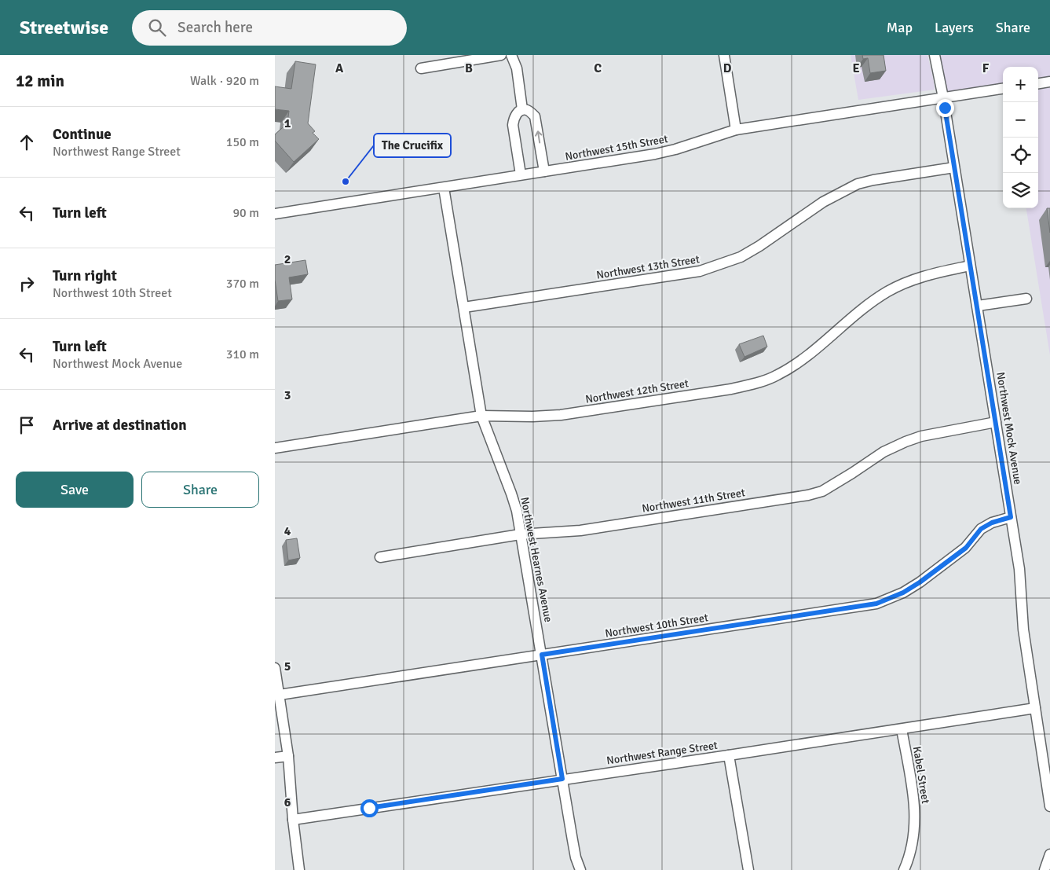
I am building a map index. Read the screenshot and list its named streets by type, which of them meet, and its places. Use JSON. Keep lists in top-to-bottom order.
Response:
{
  "streets": {
    "street": [
      "Northwest 15th Street",
      "Northwest 13th Street",
      "Northwest 12th Street",
      "Northwest Mock Avenue",
      "Northwest 11th Street",
      "Northwest Hearnes Avenue",
      "Northwest 10th Street",
      "Northwest Range Street",
      "Kabel Street"
    ]
  },
  "crossings": [
    ["Northwest 15th Street", "Northwest Mock Avenue"],
    ["Northwest 15th Street", "Northwest Hearnes Avenue"],
    ["Northwest 13th Street", "Northwest Mock Avenue"],
    ["Northwest 13th Street", "Northwest Hearnes Avenue"],
    ["Northwest 12th Street", "Northwest Mock Avenue"],
    ["Northwest 12th Street", "Northwest Hearnes Avenue"],
    ["Northwest Mock Avenue", "Northwest 11th Street"],
    ["Northwest Mock Avenue", "Northwest 10th Street"],
    ["Northwest Mock Avenue", "Northwest Range Street"],
    ["Northwest 11th Street", "Northwest Hearnes Avenue"],
    ["Northwest Hearnes Avenue", "Northwest 10th Street"],
    ["Northwest Hearnes Avenue", "Northwest Range Street"],
    ["Northwest Range Street", "Kabel Street"]
  ],
  "places": ["The Crucifix"],
  "page": {
    "header": "Streetwise",
    "search": "Search here",
    "nav": ["Map", "Layers", "Share"],
    "heading": ["12 min", "Walk · 920 m"],
    "map_buttons": ["+", "−"],
    "list": [
      ["Continue", "Northwest Range Street", "150 m"],
      ["Turn left", "90 m"],
      ["Turn right", "Northwest 10th Street", "370 m"],
      ["Turn left", "Northwest Mock Avenue", "310 m"],
      "Arrive at destination"
    ],
    "buttons": ["Save", "Share"]
  },
  "grid": {
    "columns": [
      "A",
      "B",
      "C",
      "D",
      "E",
      "F"
    ],
    "rows": [
      "1",
      "2",
      "3",
      "4",
      "5",
      "6"
    ]
  }
}
